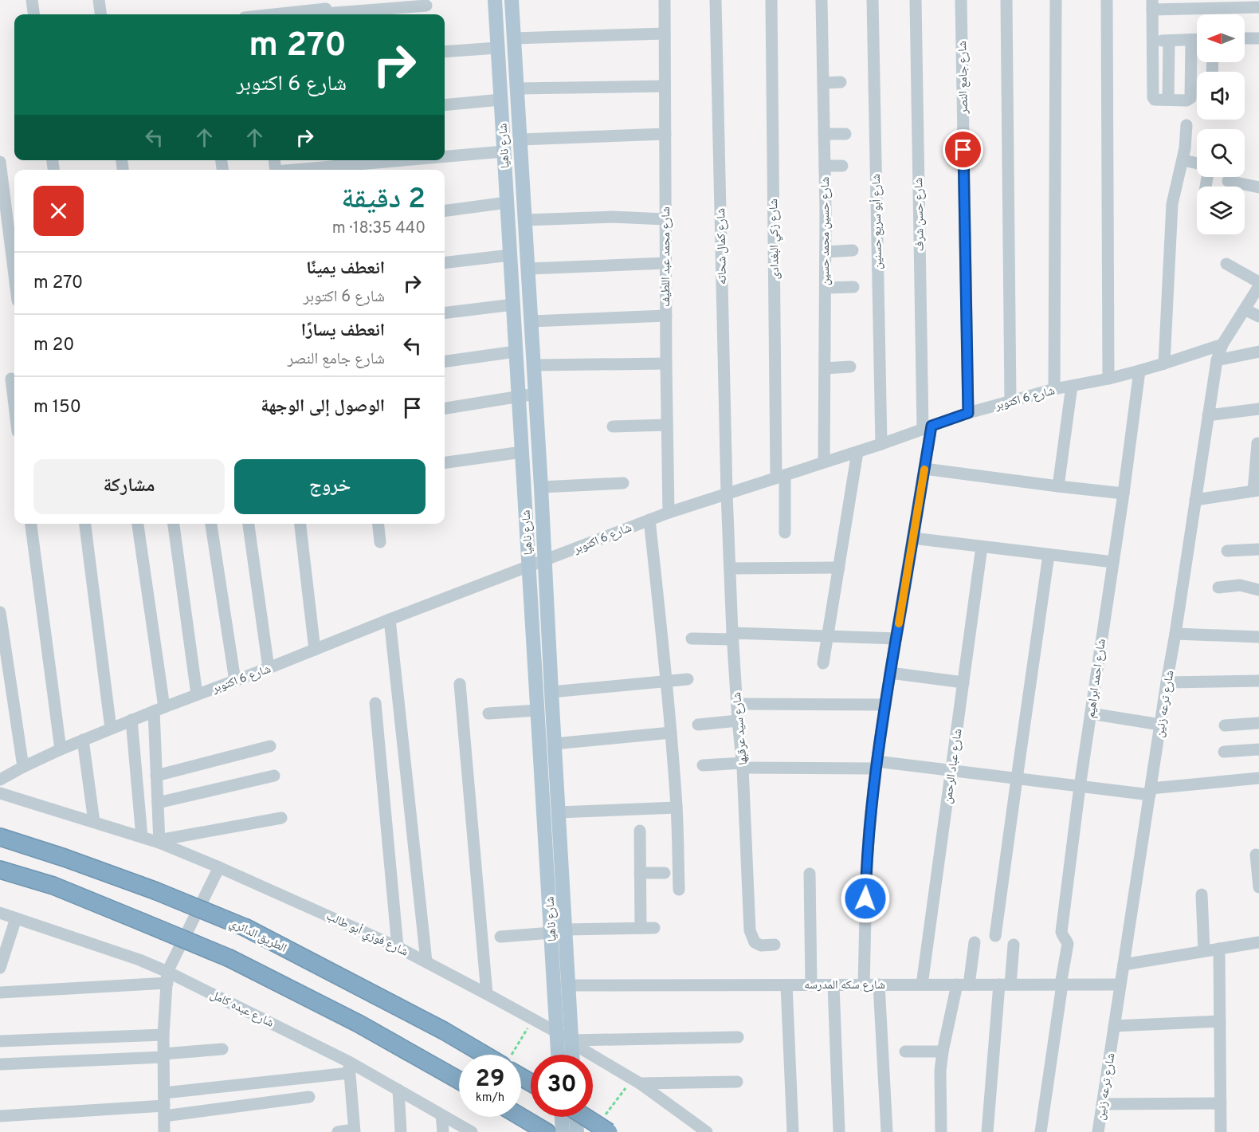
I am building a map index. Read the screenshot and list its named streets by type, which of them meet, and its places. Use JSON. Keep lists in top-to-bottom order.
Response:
{
  "streets": {
    "highway": ["الطريق الدائري"],
    "main road": ["شارع ناهيا"],
    "street": [
      "شارع جامع النصر",
      "شارع حسن شرف",
      "شارع أبو سريع حسنين",
      "شارع حسين محمد حسين",
      "شارع زكي البغدادى",
      "شارع كمال شحاته",
      "شارع محمد عبد اللطيف",
      "شارع 6 اكتوبر",
      "شارع احمد ابراهيم",
      "شارع ترعه زنين",
      "شارع سيد عرقبها",
      "شارع عباد الرحمن",
      "شارع فوزي أبو طالب",
      "شارع سكه المدرسه",
      "شارع عبده كامل"
    ]
  },
  "crossings": [
    ["شارع جامع النصر", "شارع 6 اكتوبر"],
    ["شارع ناهيا", "شارع 6 اكتوبر"],
    ["شارع ناهيا", "شارع فوزي أبو طالب"],
    ["شارع ناهيا", "شارع سكه المدرسه"],
    ["شارع حسن شرف", "شارع 6 اكتوبر"],
    ["شارع حسن شرف", "شارع سكه المدرسه"],
    ["شارع أبو سريع حسنين", "شارع 6 اكتوبر"],
    ["شارع حسين محمد حسين", "شارع 6 اكتوبر"],
    ["شارع زكي البغدادى", "شارع 6 اكتوبر"],
    ["شارع كمال شحاته", "شارع 6 اكتوبر"],
    ["شارع كمال شحاته", "شارع سيد عرقبها"],
    ["شارع محمد عبد اللطيف", "شارع 6 اكتوبر"],
    ["شارع 6 اكتوبر", "شارع احمد ابراهيم"],
    ["شارع 6 اكتوبر", "شارع ترعه زنين"],
    ["شارع 6 اكتوبر", "شارع سيد عرقبها"],
    ["شارع احمد ابراهيم", "شارع سكه المدرسه"],
    ["شارع ترعه زنين", "شارع سكه المدرسه"],
    ["شارع عباد الرحمن", "شارع سكه المدرسه"]
  ],
  "north": "left",
  "page": {
    "turn": ["270 m", "شارع 6 اكتوبر"],
    "heading": ["2 دقيقة", "440 m · 18:35"],
    "list": [
      {
        "name": "انعطف يمينًا",
        "note": "شارع 6 اكتوبر",
        "value": "270 m"
      },
      {
        "name": "انعطف يسارًا",
        "note": "شارع جامع النصر",
        "value": "20 m"
      },
      {
        "name": "الوصول إلى الوجهة",
        "value": "150 m"
      }
    ],
    "buttons": ["خروج", "مشاركة"],
    "speed": "29 km/h",
    "limit": "30"
  }
}
